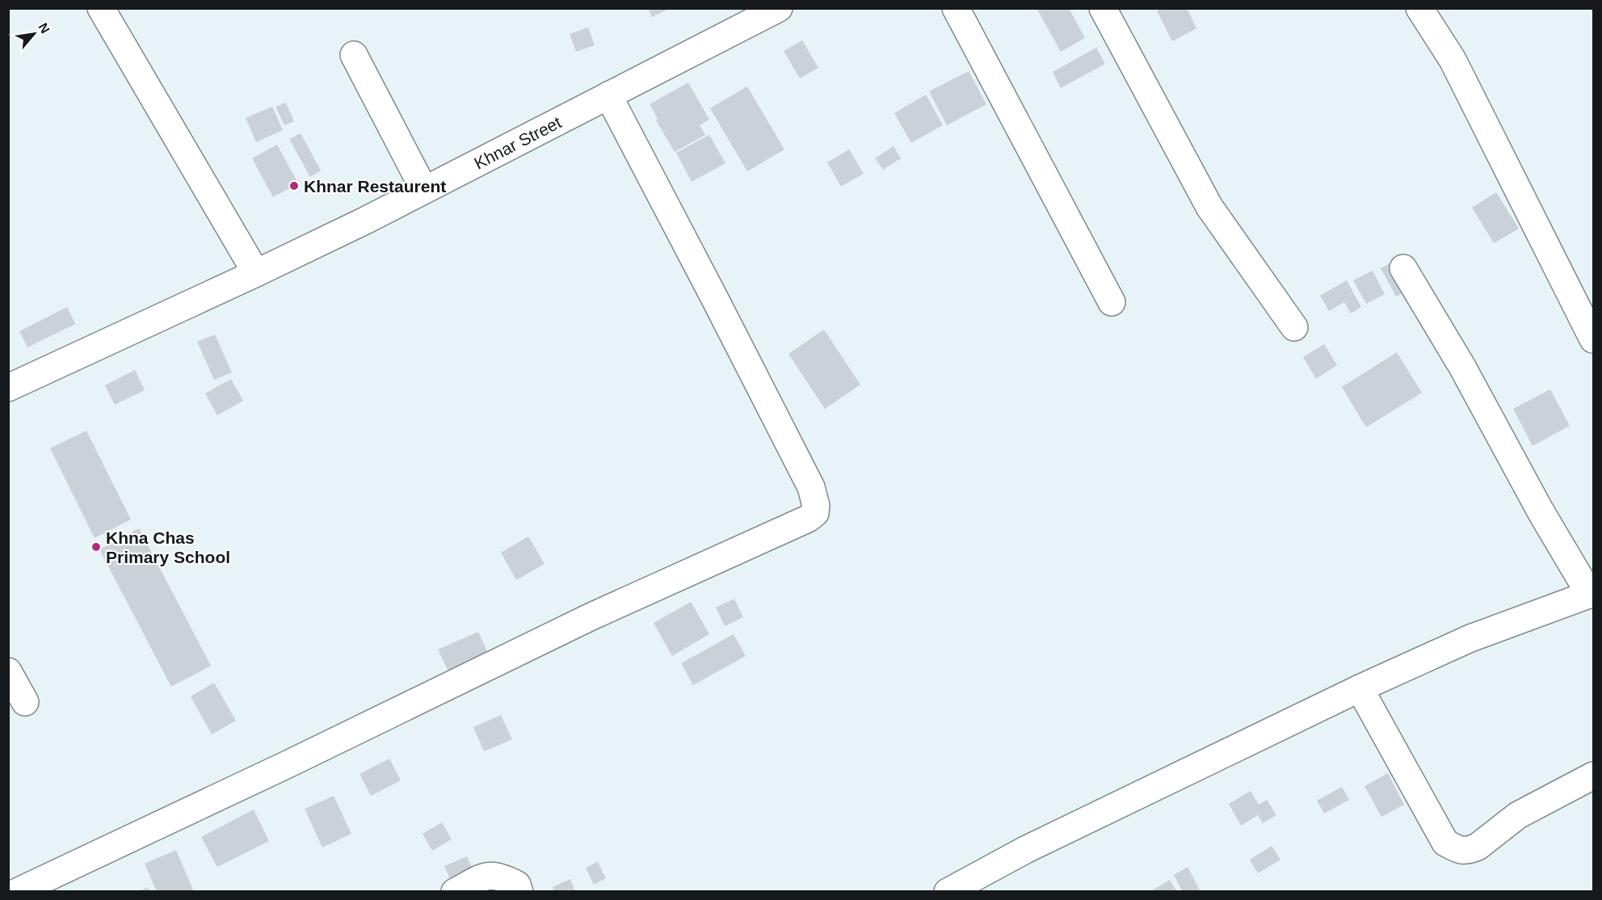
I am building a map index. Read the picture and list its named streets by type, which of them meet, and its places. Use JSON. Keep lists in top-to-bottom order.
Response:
{
  "streets": {
    "street": ["Khnar Street"]
  },
  "places": ["Khnar Restaurent", "Khna Chas Primary School"],
  "north": "top right"
}
